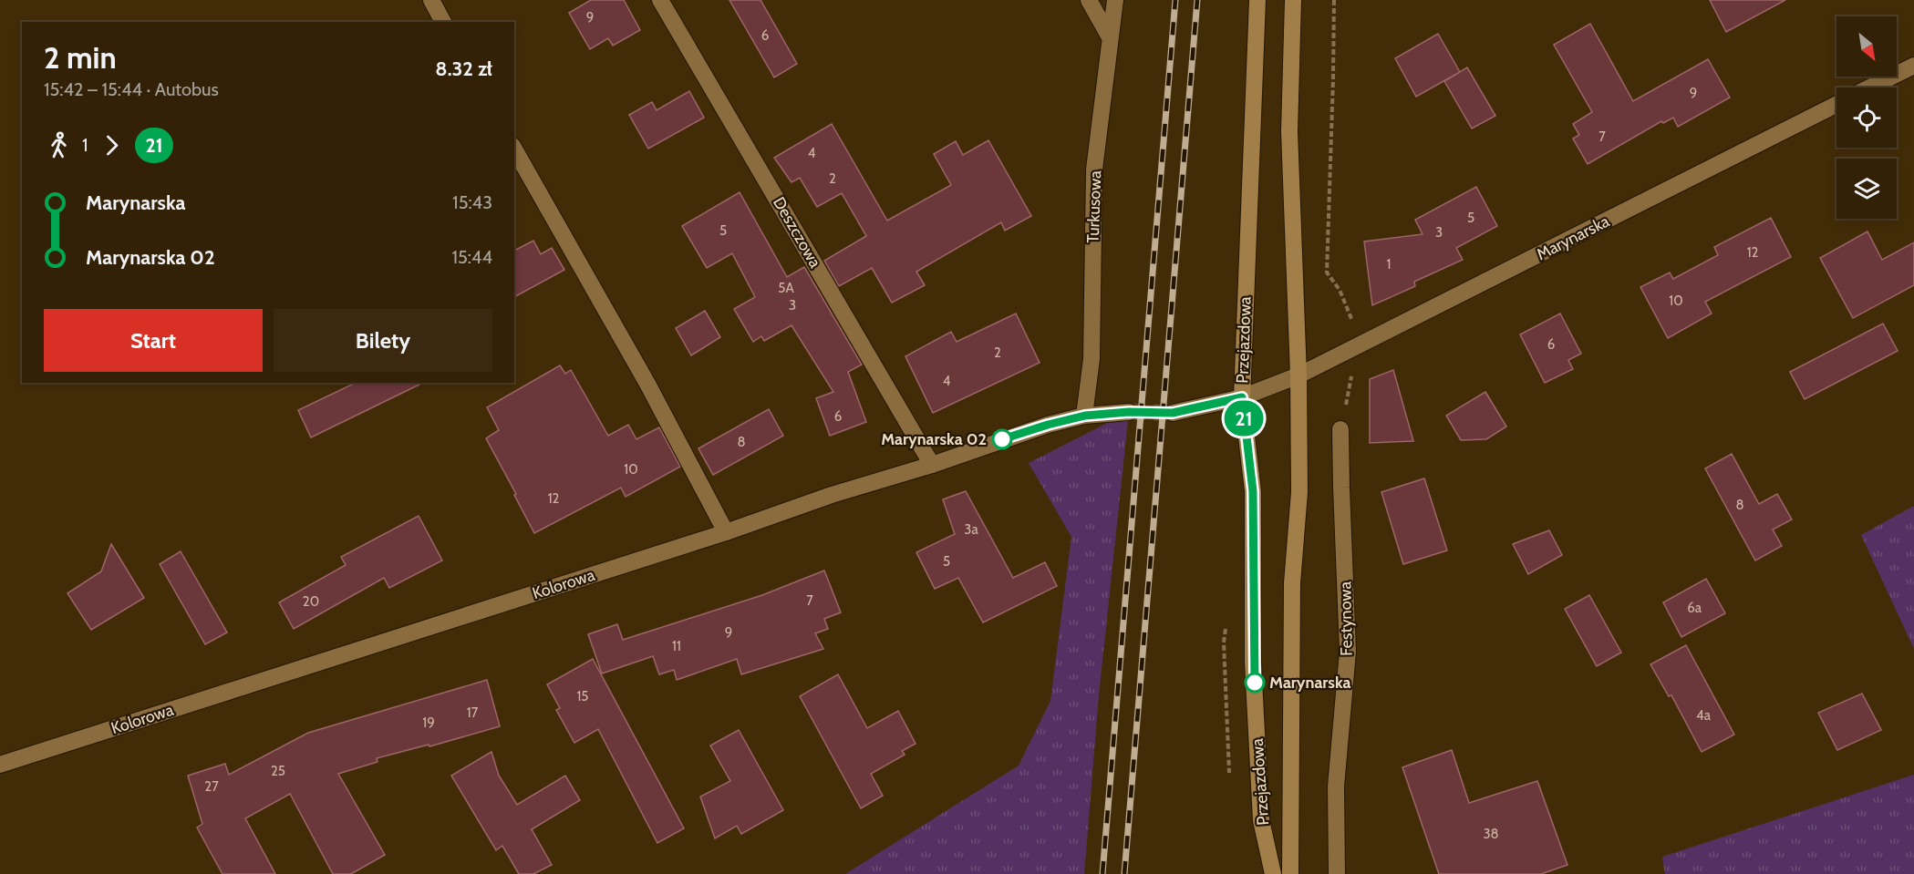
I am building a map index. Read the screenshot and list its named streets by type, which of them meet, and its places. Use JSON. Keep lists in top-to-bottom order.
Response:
{
  "streets": {
    "main road": ["Przejazdowa"],
    "street": [
      "Turkusowa",
      "Deszczowa",
      "Marynarska",
      "Kolorowa",
      "Festynowa"
    ]
  },
  "crossings": [
    ["Turkusowa", "Kolorowa"],
    ["Deszczowa", "Kolorowa"],
    ["Marynarska", "Przejazdowa"]
  ],
  "places": ["Marynarska 02", "Marynarska"],
  "lines": ["bus line 21"],
  "house_numbers": [
    "9",
    "6",
    "9",
    "7",
    "4",
    "2",
    "5",
    "5",
    "3",
    "12",
    "1",
    "5A",
    "10",
    "3",
    "6",
    "2",
    "4",
    "6",
    "8",
    "10",
    "12",
    "8",
    "3a",
    "5",
    "7",
    "20",
    "6a",
    "9",
    "11",
    "15",
    "17",
    "4a",
    "19",
    "25",
    "27",
    "38"
  ],
  "north": "bottom right",
  "page": {
    "on_map": "21",
    "heading": ["2 min", "15:42 – 15:44 · Autobus", "8.32 zł"],
    "legs": ["1", "21"],
    "list": [
      {
        "name": "Marynarska",
        "value": "15:43"
      },
      {
        "name": "Marynarska 02",
        "value": "15:44"
      }
    ],
    "buttons": ["Start", "Bilety"]
  }
}
